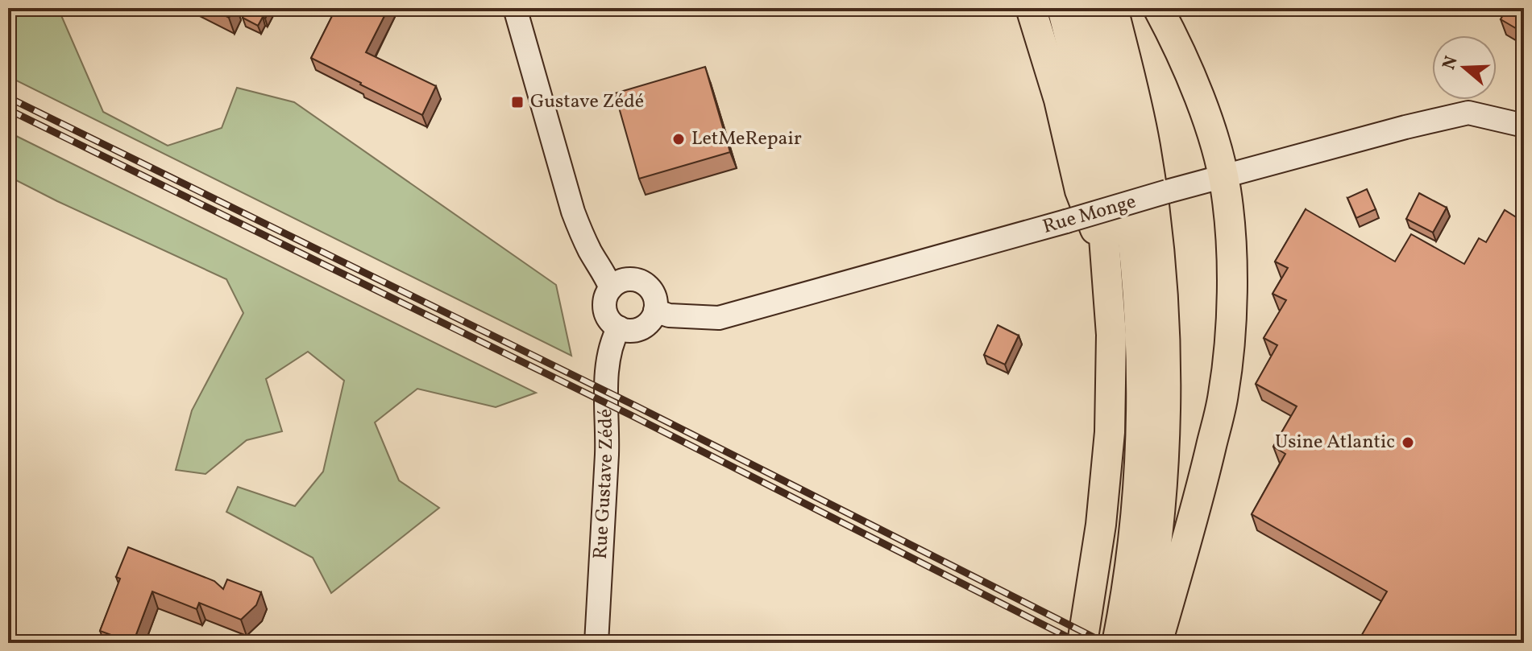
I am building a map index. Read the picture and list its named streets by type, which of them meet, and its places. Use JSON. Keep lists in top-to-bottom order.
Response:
{
  "streets": {
    "street": ["Rue Monge", "Rue Gustave Zédé"]
  },
  "crossings": [
    ["Rue Monge", "Rue Gustave Zédé"]
  ],
  "places": {
    "transit": ["Gustave Zédé"],
    "other": ["LetMeRepair", "Usine Atlantic"]
  },
  "north": "left"
}
